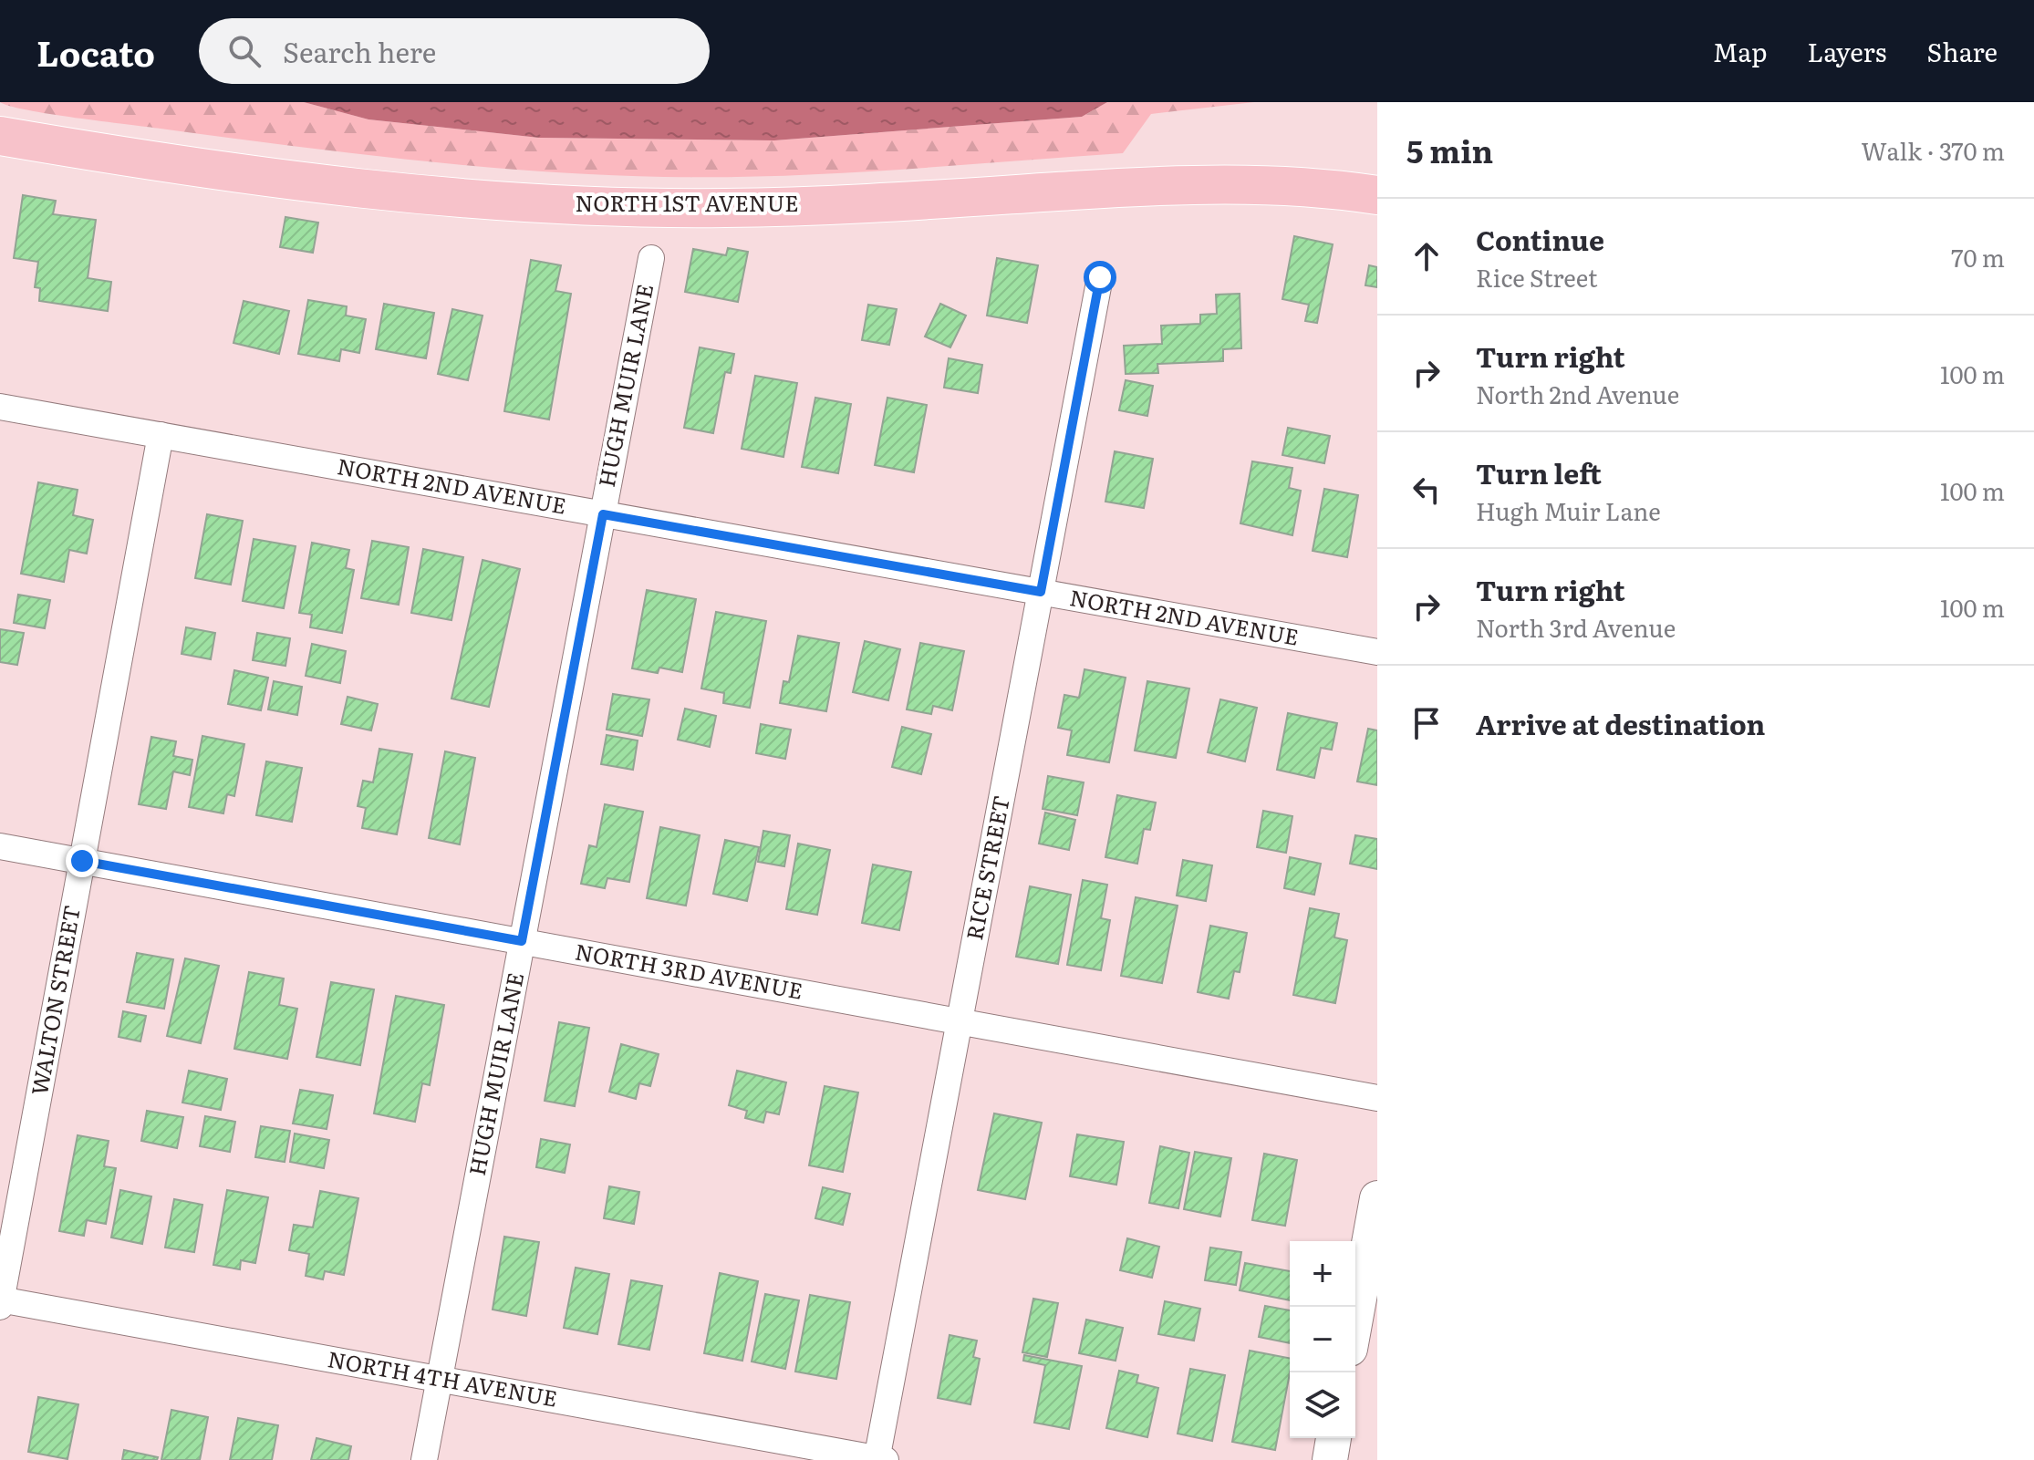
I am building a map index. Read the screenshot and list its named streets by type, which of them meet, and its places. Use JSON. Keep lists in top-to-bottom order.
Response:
{
  "streets": {
    "main road": ["NORTH 1ST AVENUE"],
    "street": [
      "HUGH MUIR LANE",
      "NORTH 2ND AVENUE",
      "RICE STREET",
      "NORTH 3RD AVENUE",
      "WALTON STREET",
      "NORTH 4TH AVENUE"
    ]
  },
  "crossings": [
    ["HUGH MUIR LANE", "NORTH 2ND AVENUE"],
    ["HUGH MUIR LANE", "NORTH 3RD AVENUE"],
    ["HUGH MUIR LANE", "NORTH 4TH AVENUE"],
    ["NORTH 2ND AVENUE", "RICE STREET"],
    ["NORTH 2ND AVENUE", "WALTON STREET"],
    ["RICE STREET", "NORTH 3RD AVENUE"],
    ["RICE STREET", "NORTH 4TH AVENUE"],
    ["NORTH 3RD AVENUE", "WALTON STREET"],
    ["WALTON STREET", "NORTH 4TH AVENUE"]
  ],
  "page": {
    "header": "Locato",
    "search": "Search here",
    "nav": ["Map", "Layers", "Share"],
    "heading": ["5 min", "Walk · 370 m"],
    "list": [
      ["Continue", "Rice Street", "70 m"],
      ["Turn right", "North 2nd Avenue", "100 m"],
      ["Turn left", "Hugh Muir Lane", "100 m"],
      ["Turn right", "North 3rd Avenue", "100 m"],
      "Arrive at destination"
    ],
    "map_buttons": ["+", "−"]
  }
}
